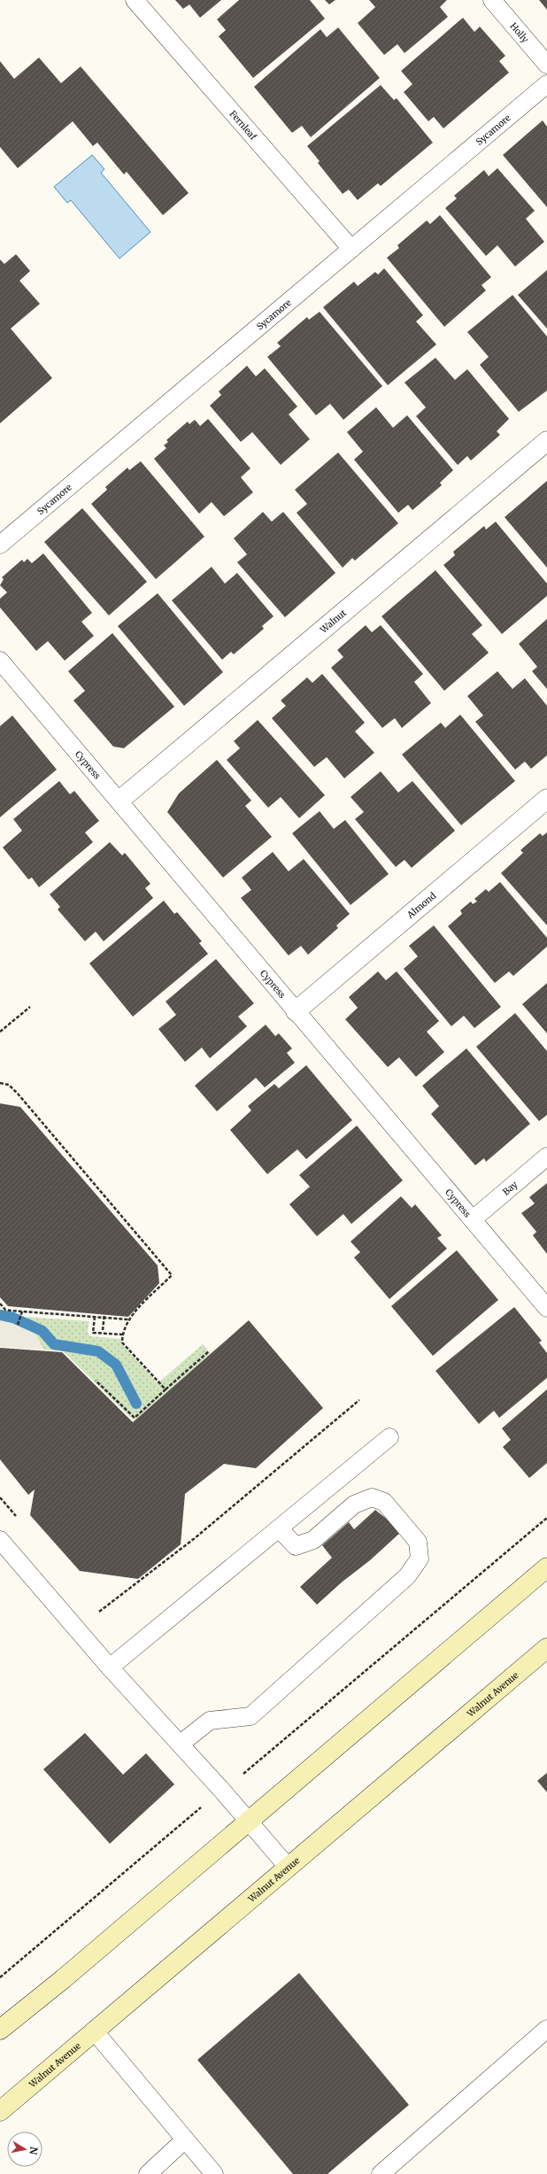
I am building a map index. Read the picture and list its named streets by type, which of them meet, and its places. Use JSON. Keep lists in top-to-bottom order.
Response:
{
  "streets": {
    "main road": ["Walnut Avenue"],
    "street": ["Walnut", "Almond"],
    "lane": [
      "Holly",
      "Fernleaf",
      "Sycamore",
      "Cypress",
      "Bay"
    ]
  },
  "crossings": [
    ["Fernleaf", "Sycamore"],
    ["Walnut", "Cypress"],
    ["Cypress", "Almond"],
    ["Cypress", "Bay"]
  ],
  "north": "right"
}
